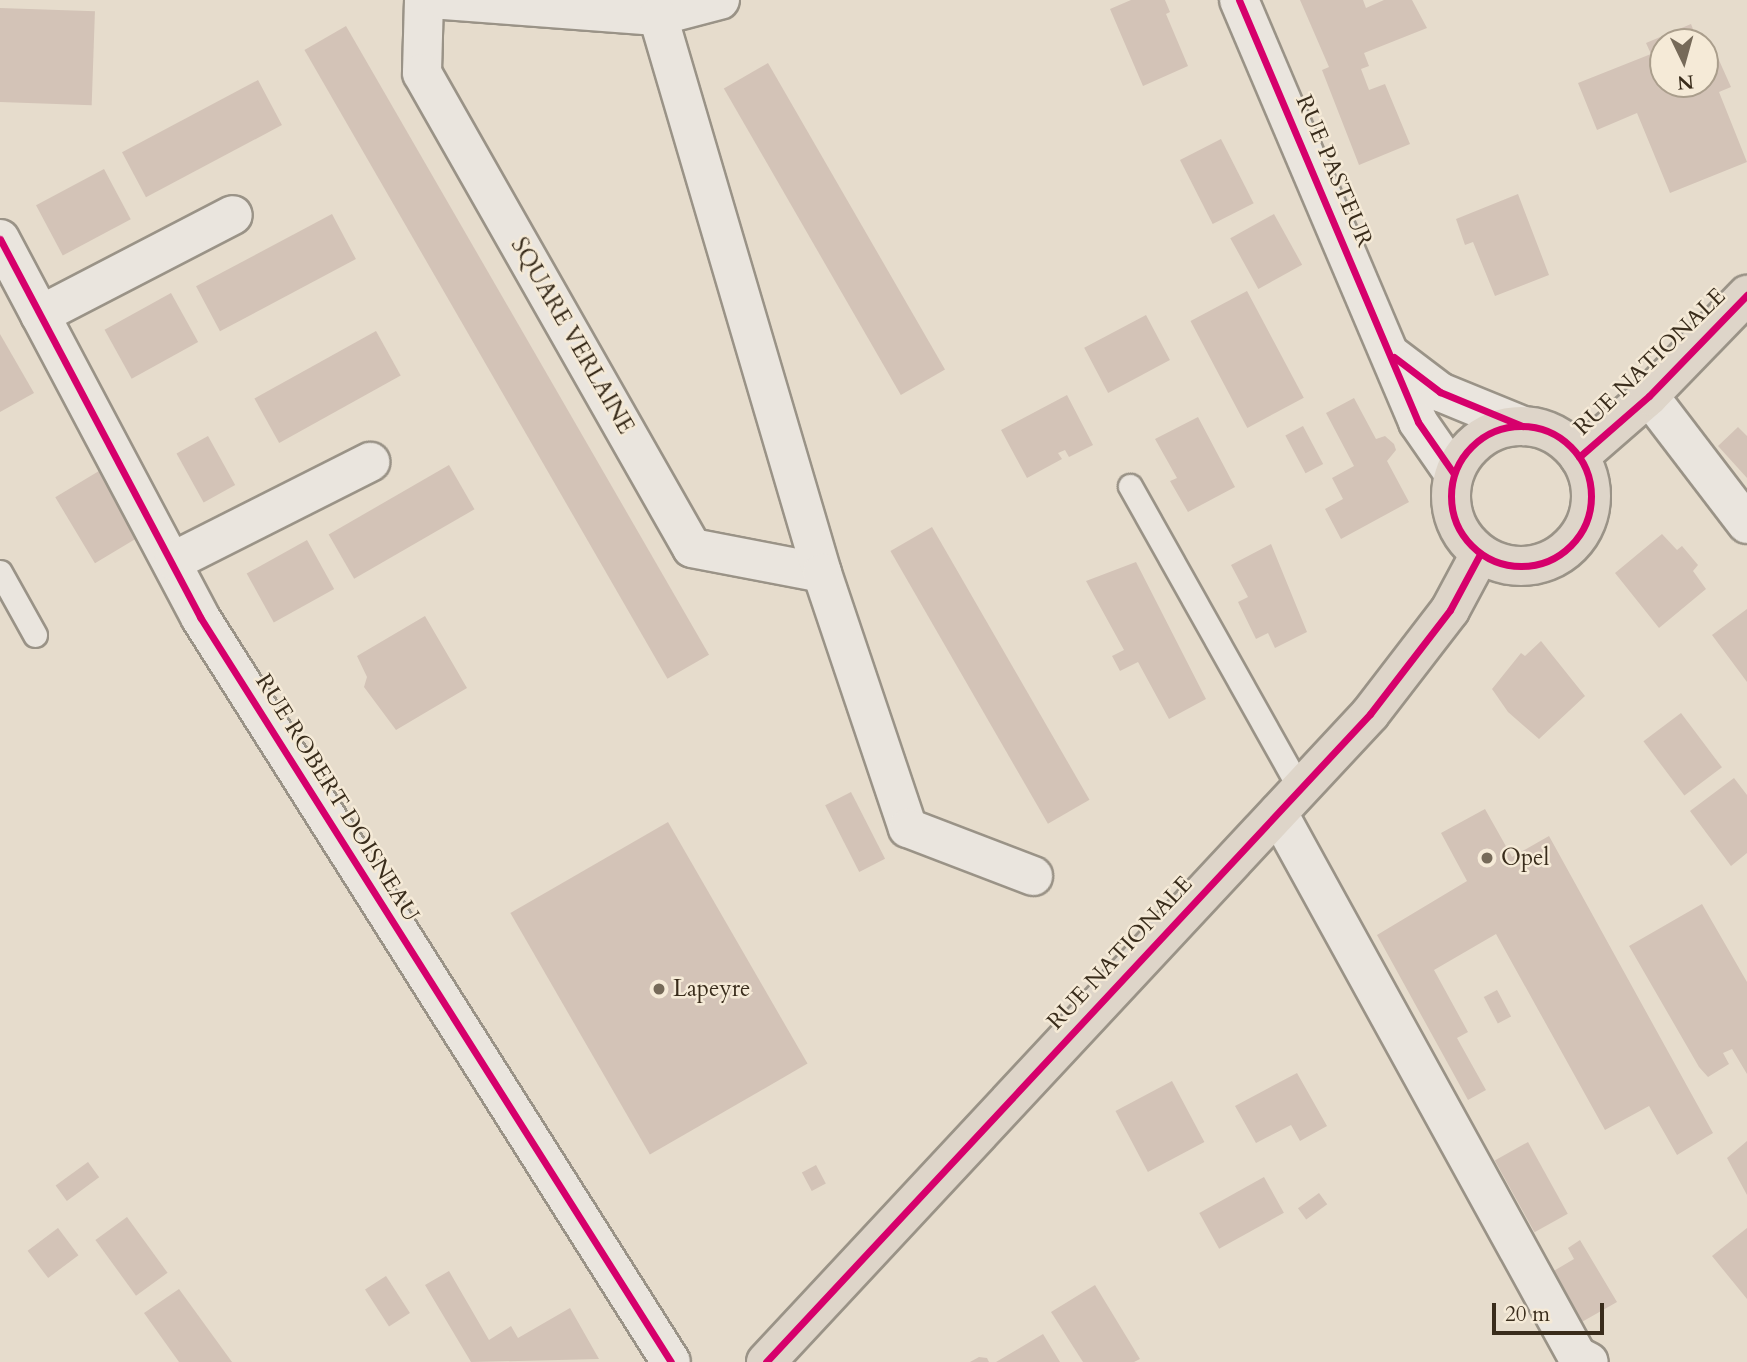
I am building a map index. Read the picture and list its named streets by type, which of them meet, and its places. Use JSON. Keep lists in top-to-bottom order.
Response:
{
  "streets": {
    "main road": ["RUE NATIONALE"],
    "street": ["RUE PASTEUR", "SQUARE VERLAINE", "RUE ROBERT DOISNEAU"]
  },
  "crossings": [
    ["RUE PASTEUR", "RUE NATIONALE"]
  ],
  "places": ["Opel", "Lapeyre"],
  "scale_bar": "20 m",
  "north": "bottom"
}
